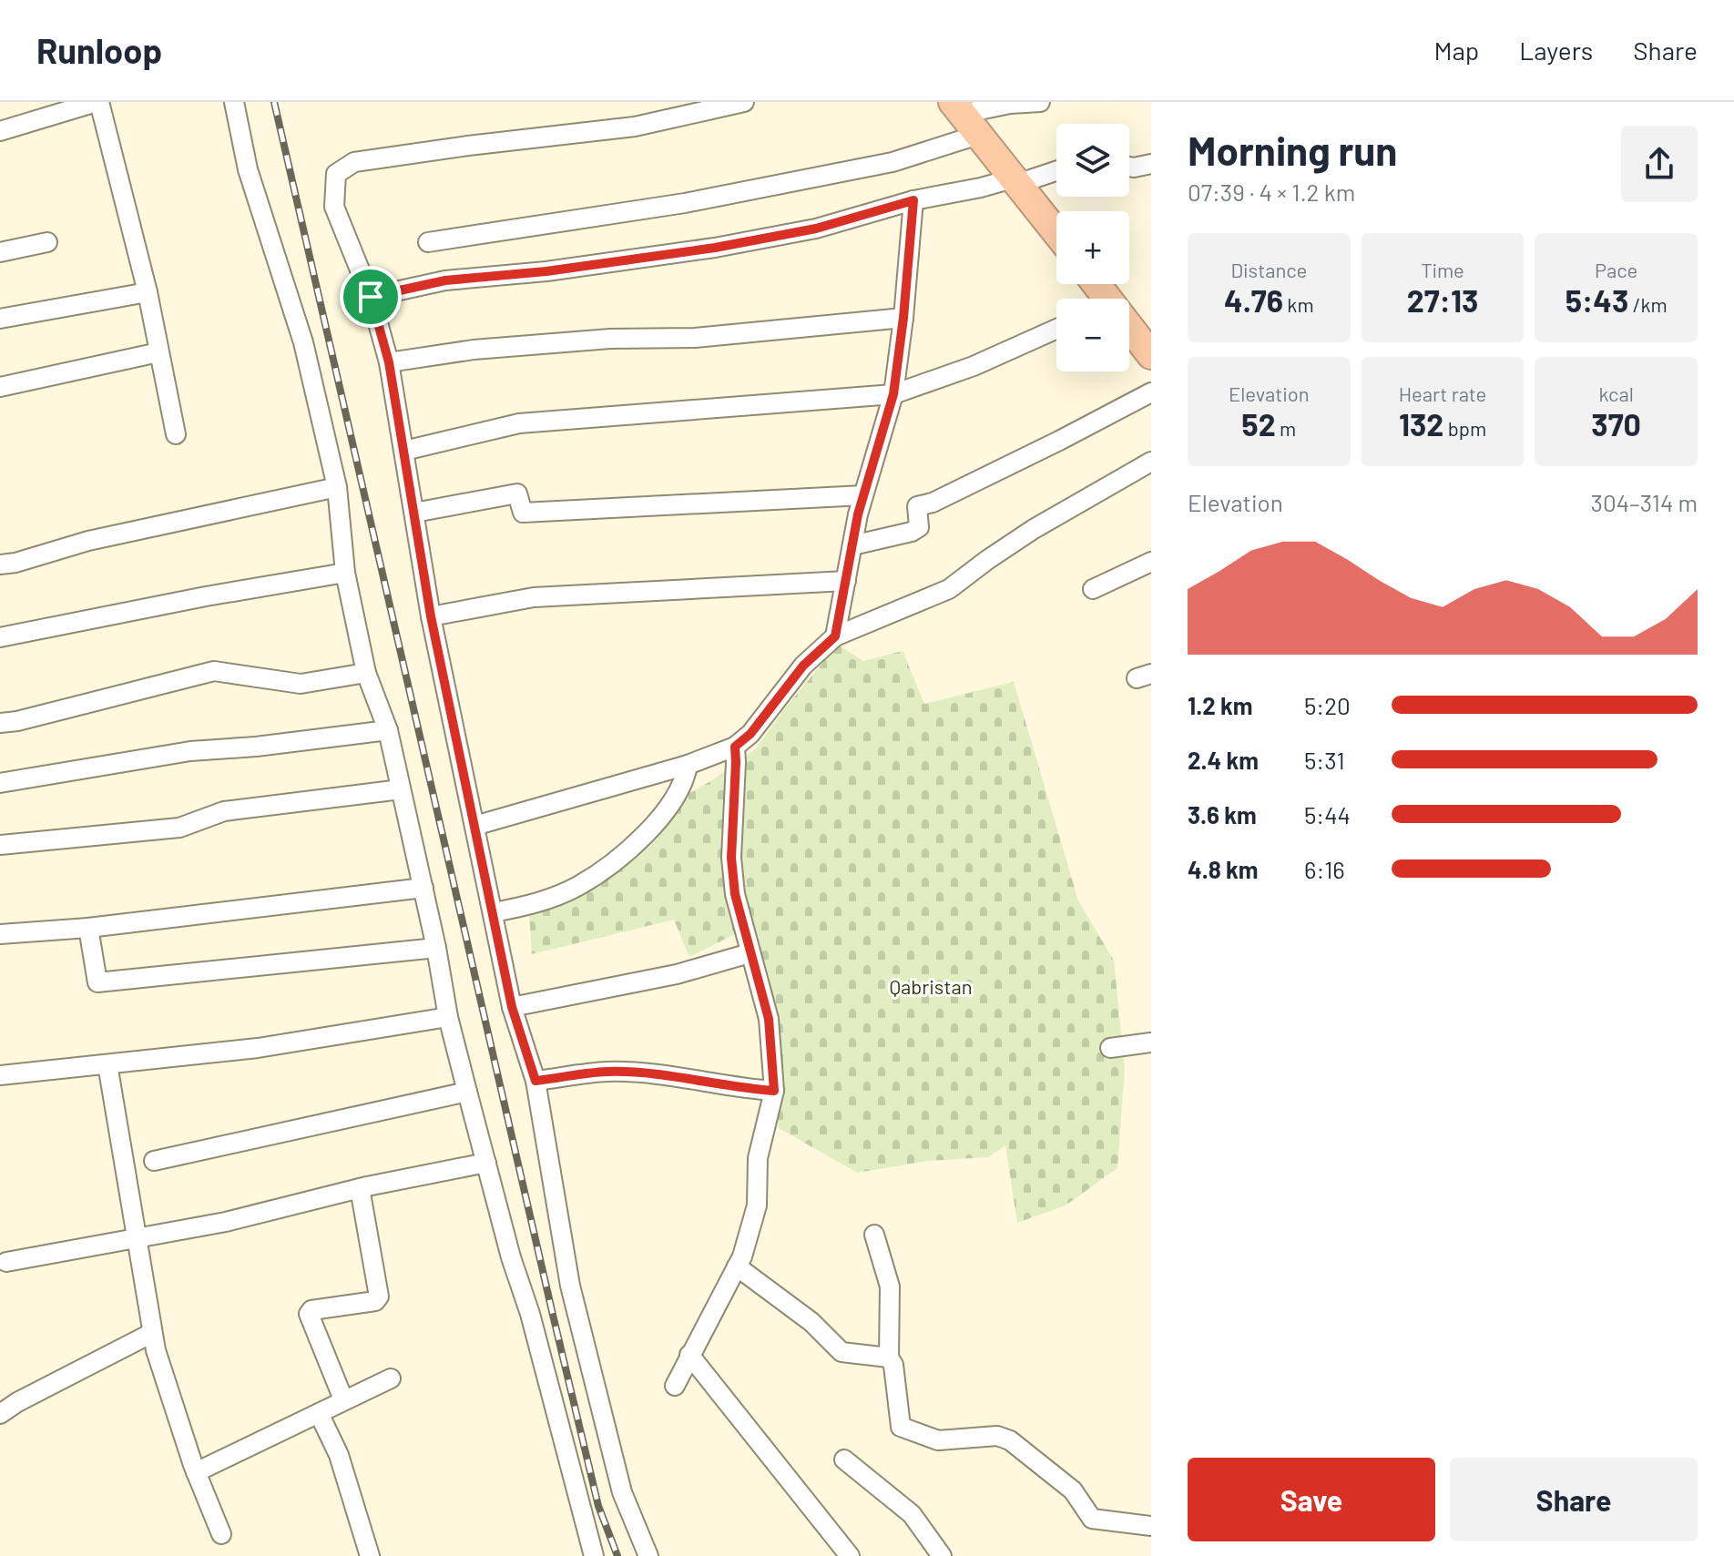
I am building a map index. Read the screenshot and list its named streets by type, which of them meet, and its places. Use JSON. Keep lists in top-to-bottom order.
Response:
{
  "parks": ["Qabristan"],
  "page": {
    "header": "Runloop",
    "nav": ["Map", "Layers", "Share"],
    "heading": ["Morning run", "07:39 · 4 × 1.2 km"],
    "map_buttons": ["+", "−"],
    "stats": [
      ["Distance", "4.76 km"],
      ["Time", "27:13"],
      ["Pace", "5:43 /km"],
      ["Elevation", "52 m"],
      ["Heart rate", "132 bpm"],
      ["kcal", "370"]
    ],
    "chart": ["Elevation", "304–314 m"],
    "list": [
      {
        "name": "1.2 km",
        "note": "5:20"
      },
      {
        "name": "2.4 km",
        "note": "5:31"
      },
      {
        "name": "3.6 km",
        "note": "5:44"
      },
      {
        "name": "4.8 km",
        "note": "6:16"
      }
    ],
    "buttons": ["Save", "Share"]
  }
}
